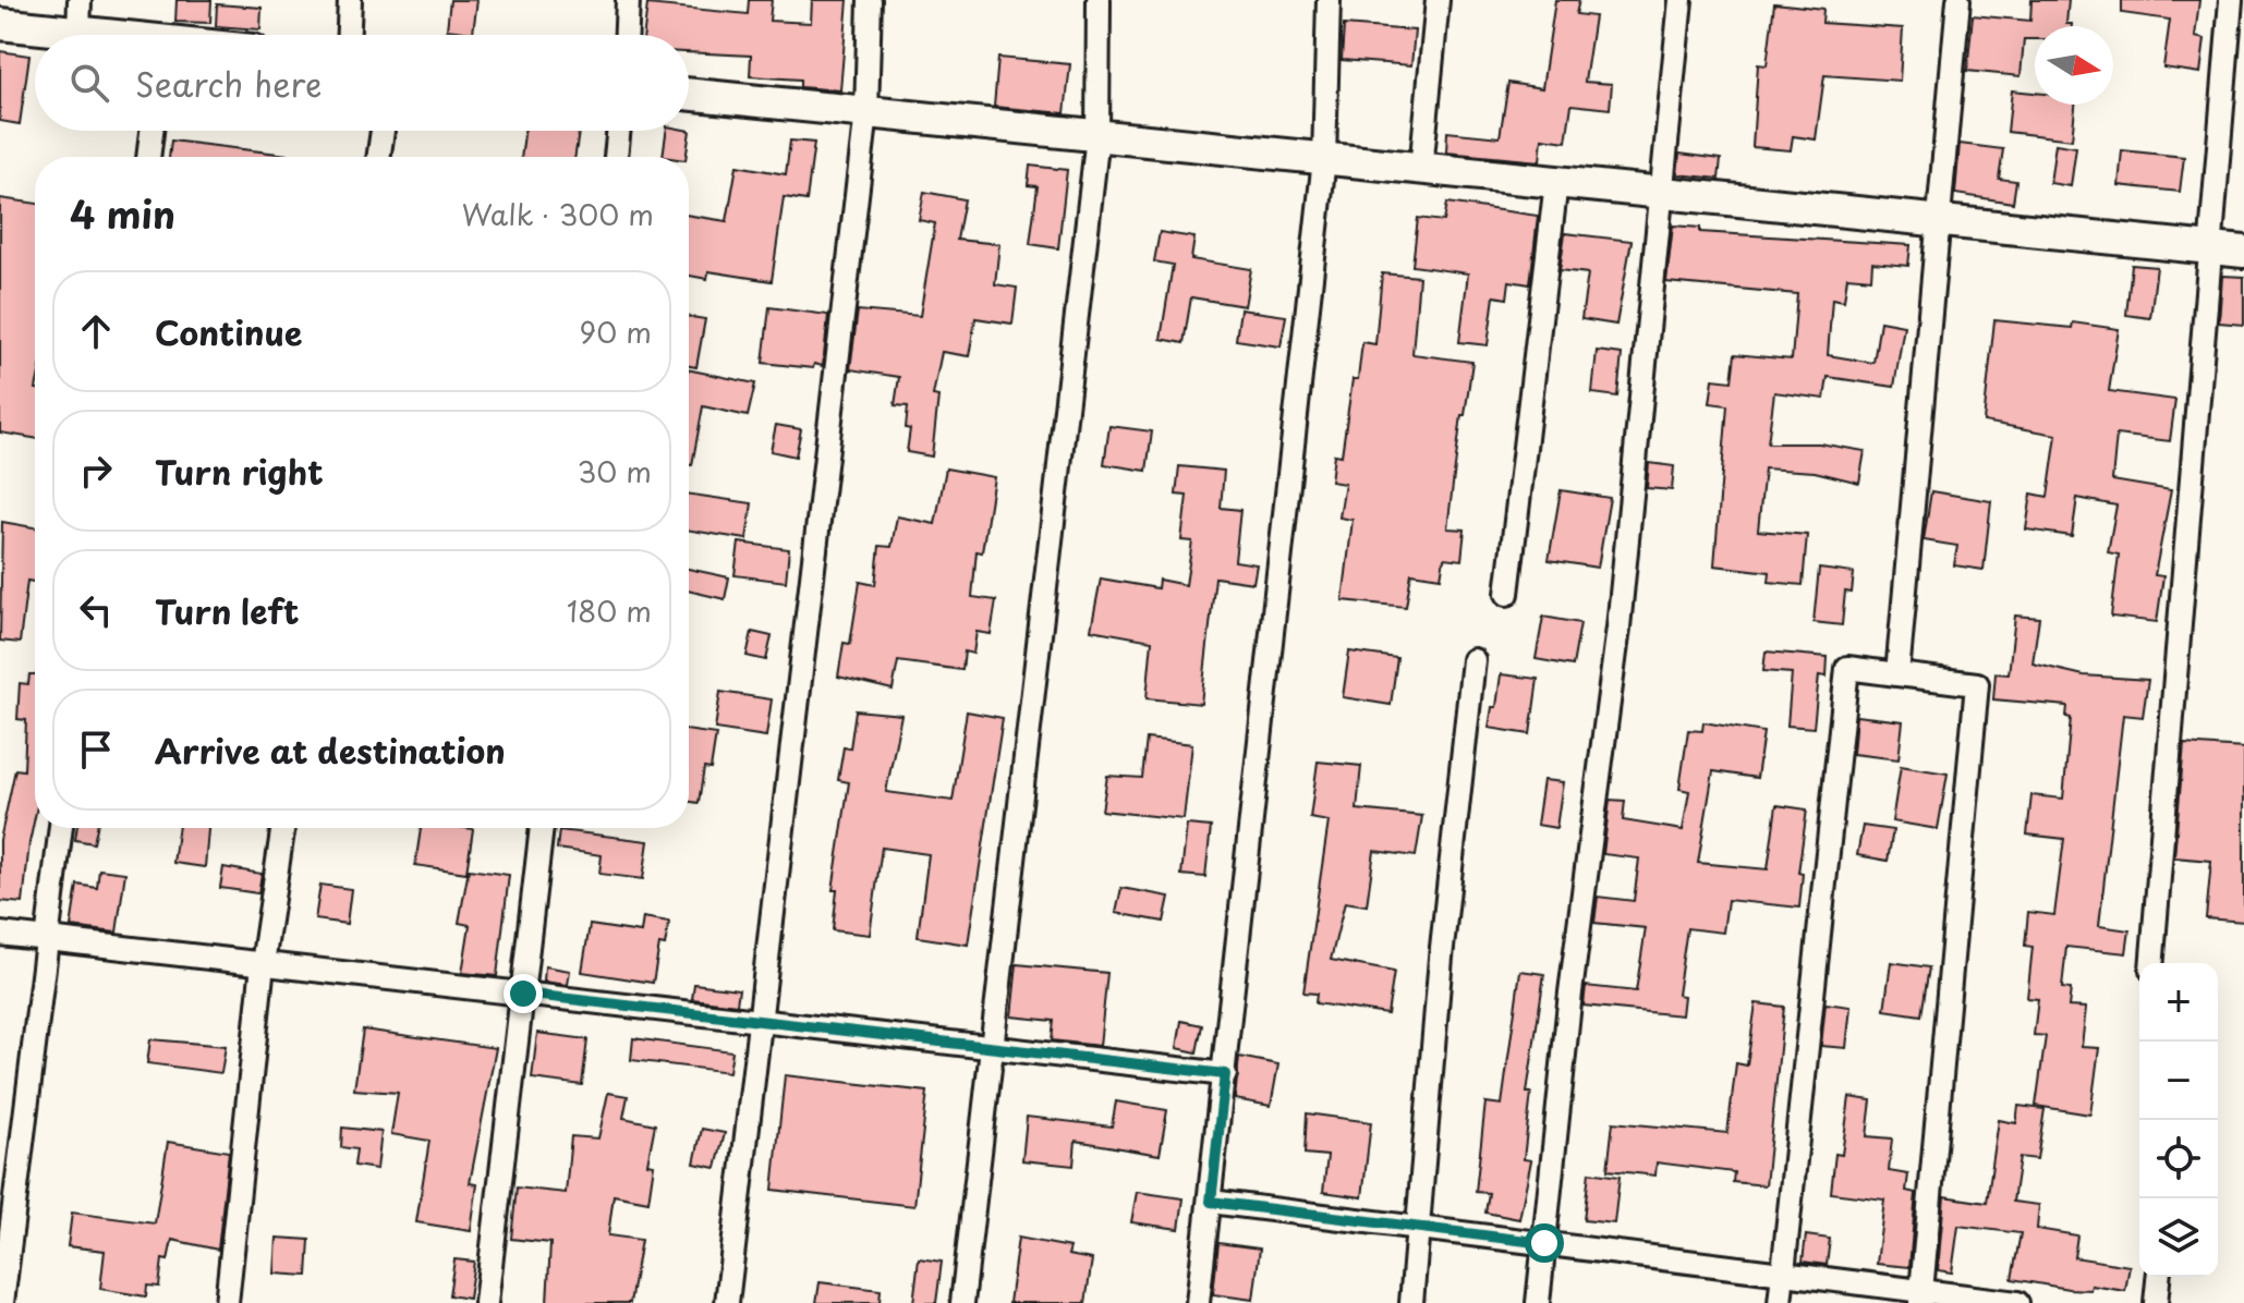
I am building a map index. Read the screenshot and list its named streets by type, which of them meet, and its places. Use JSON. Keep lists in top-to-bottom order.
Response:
{
  "north": "right",
  "page": {
    "search": "Search here",
    "heading": ["4 min", "Walk · 300 m"],
    "list": [
      ["Continue", "90 m"],
      ["Turn right", "30 m"],
      ["Turn left", "180 m"],
      "Arrive at destination"
    ],
    "map_buttons": ["+", "−"]
  }
}
